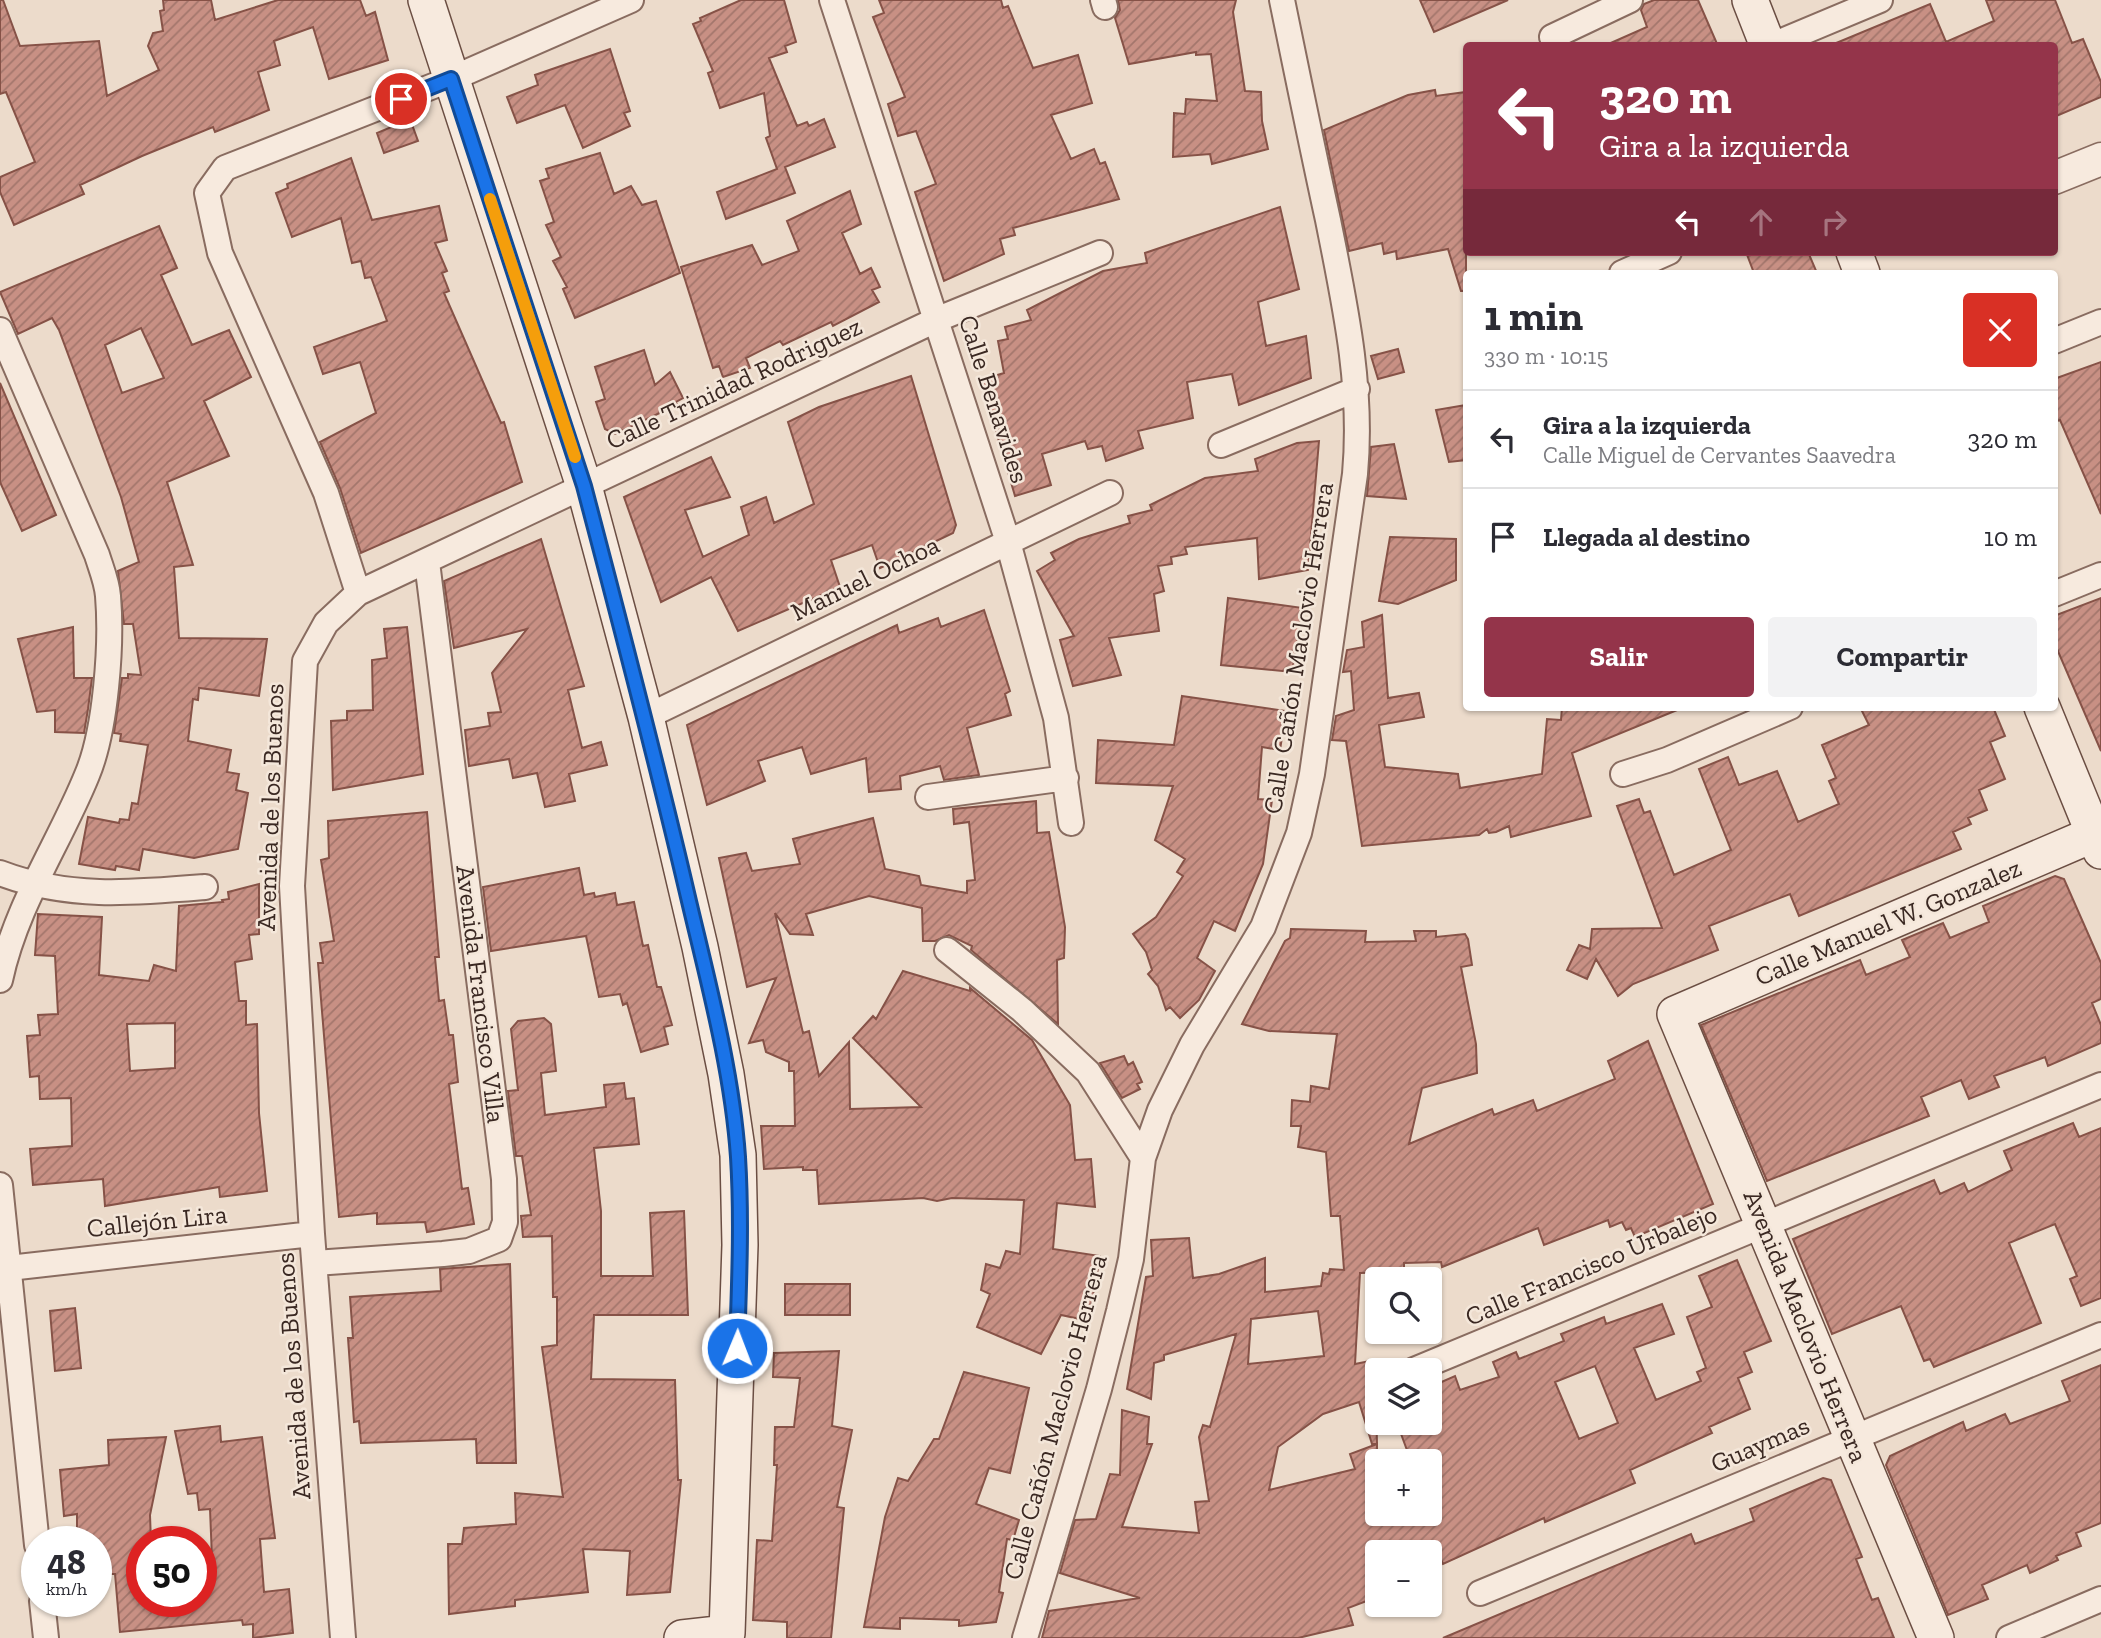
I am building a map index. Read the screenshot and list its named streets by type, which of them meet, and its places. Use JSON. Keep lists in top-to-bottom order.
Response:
{
  "streets": {
    "main road": ["Calle Manuel W. Gonzalez", "Avenida Maclovio Herrera"],
    "street": [
      "Calle Trinidad Rodriguez",
      "Calle Benavides",
      "Manuel Ochoa",
      "Calle Cañón Maclovio Herrera",
      "Avenida de los Buenos",
      "Avenida Francisco Villa",
      "Callejón Lira",
      "Calle Francisco Urbalejo",
      "Guaymas"
    ]
  },
  "crossings": [
    ["Calle Trinidad Rodriguez", "Calle Benavides"],
    ["Calle Trinidad Rodriguez", "Avenida de los Buenos"],
    ["Calle Trinidad Rodriguez", "Avenida Francisco Villa"],
    ["Calle Benavides", "Manuel Ochoa"],
    ["Avenida de los Buenos", "Avenida Francisco Villa"],
    ["Avenida de los Buenos", "Callejón Lira"],
    ["Calle Manuel W. Gonzalez", "Avenida Maclovio Herrera"],
    ["Calle Francisco Urbalejo", "Avenida Maclovio Herrera"],
    ["Avenida Maclovio Herrera", "Guaymas"]
  ],
  "page": {
    "turn": ["320 m", "Gira a la izquierda"],
    "heading": ["1 min", "330 m · 10:15"],
    "list": [
      {
        "name": "Gira a la izquierda",
        "note": "Calle Miguel de Cervantes Saavedra",
        "value": "320 m"
      },
      {
        "name": "Llegada al destino",
        "value": "10 m"
      }
    ],
    "buttons": ["Salir", "Compartir"],
    "map_buttons": ["+", "−"],
    "speed": "48 km/h",
    "limit": "50"
  }
}
